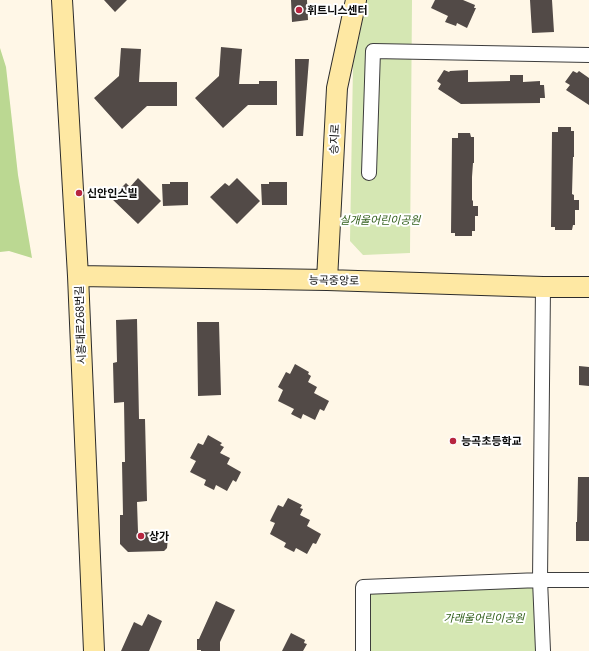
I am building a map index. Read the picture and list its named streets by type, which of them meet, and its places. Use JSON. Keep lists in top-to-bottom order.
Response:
{
  "streets": {
    "street": ["승지로", "능곡중앙로", "시흥대로268번길"]
  },
  "crossings": [
    ["승지로", "능곡중앙로"],
    ["능곡중앙로", "시흥대로268번길"]
  ],
  "parks": ["실개울어린이공원", "가래울어린이공원"],
  "places": [
    "휘트니스센터",
    "신안인스빌",
    "능곡초등학교",
    "상가"
  ]
}
